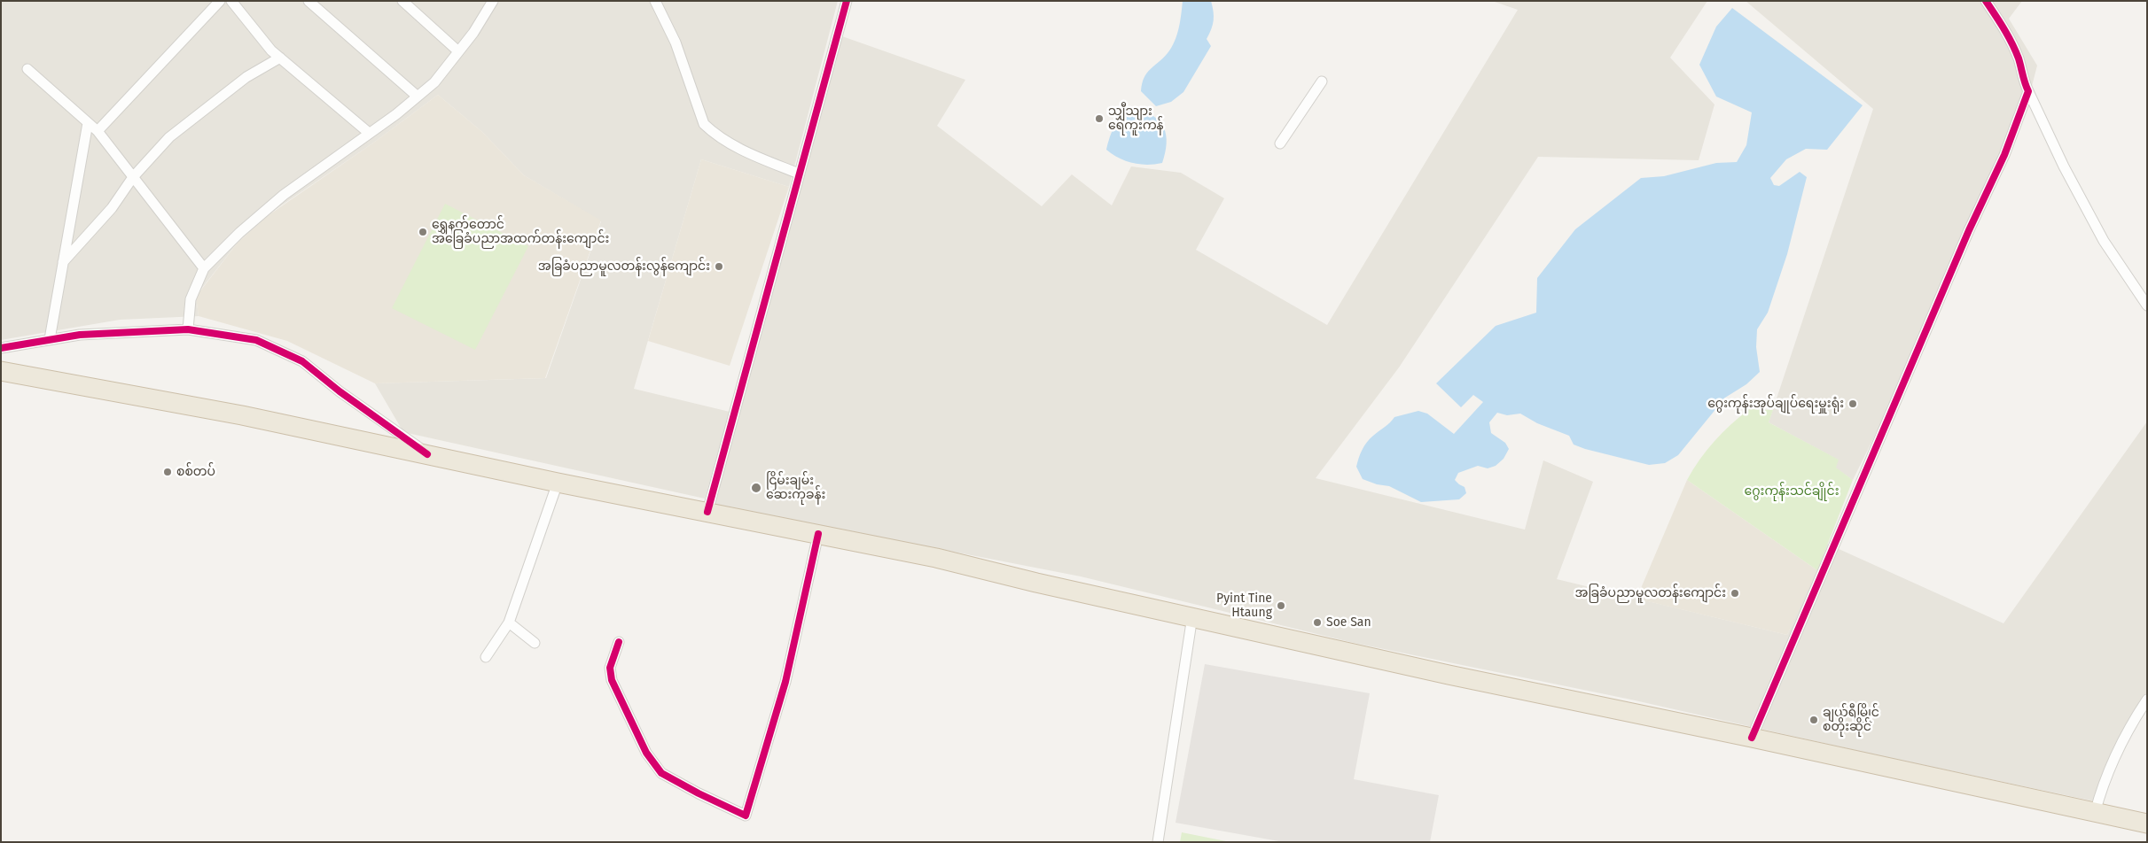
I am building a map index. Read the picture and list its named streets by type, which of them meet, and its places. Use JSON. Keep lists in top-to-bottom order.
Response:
{
  "parks": ["ဂွေးကုန်းသင်ချိုင်း"],
  "places": [
    "သျှီသျား ရေကူးကန်",
    "ရွှေနတ်တောင် အခြေခံပညာအထက်တန်းကျောင်း",
    "အခြခံပညာမူလတန်းလွန်ကျောင်း",
    "ဂွေးကုန်းအုပ်ချုပ်ရေးမှူးရုံး",
    "စစ်တပ်",
    "ငြိမ်းချမ်း ဆေးကုခန်း",
    "အခြခံပညာမူလတန်းကျောင်း",
    "Pyint Tine Htaung",
    "Soe San",
    "ချယ်ရီမြိုင် စတိုးဆိုင်"
  ]
}
